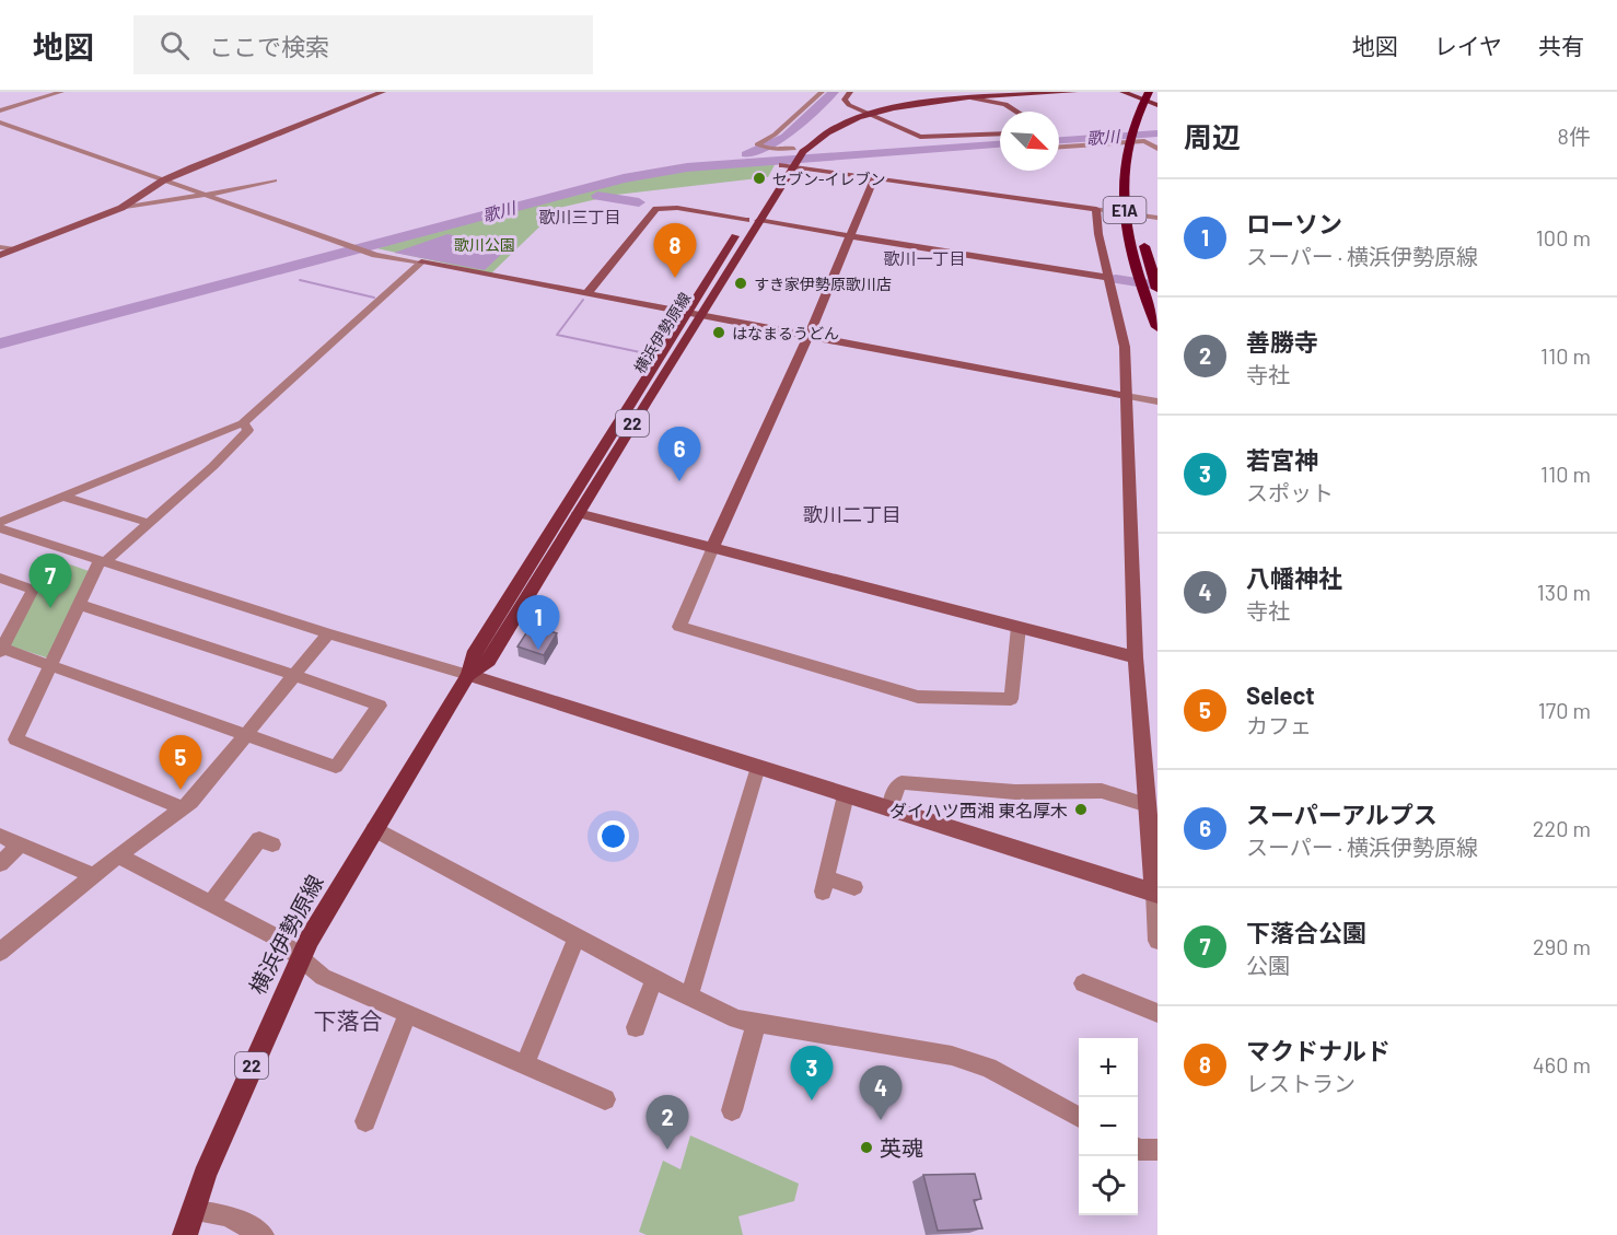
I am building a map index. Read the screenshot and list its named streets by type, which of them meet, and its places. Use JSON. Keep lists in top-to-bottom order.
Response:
{
  "streets": {
    "highway": ["E1A"],
    "main road": ["横浜伊勢原線", "22"]
  },
  "districts": [
    "歌川三丁目",
    "歌川一丁目",
    "歌川二丁目",
    "下落合"
  ],
  "water": ["歌川"],
  "parks": ["歌川公園"],
  "places": [
    "セブン-イレブン",
    "すき家伊勢原歌川店",
    "はなまるうどん",
    "ダイハツ西湘 東名厚木",
    "英魂"
  ],
  "north": "bottom right",
  "page": {
    "header": "地図",
    "search": "ここで検索",
    "nav": ["地図", "レイヤ", "共有"],
    "heading": ["周辺", "8件"],
    "list": [
      {
        "mark": "1",
        "name": "ローソン",
        "note": "スーパー · 横浜伊勢原線",
        "value": "100 m"
      },
      {
        "mark": "2",
        "name": "善勝寺",
        "note": "寺社",
        "value": "110 m"
      },
      {
        "mark": "3",
        "name": "若宮神",
        "note": "スポット",
        "value": "110 m"
      },
      {
        "mark": "4",
        "name": "八幡神社",
        "note": "寺社",
        "value": "130 m"
      },
      {
        "mark": "5",
        "name": "Select",
        "note": "カフェ",
        "value": "170 m"
      },
      {
        "mark": "6",
        "name": "スーパーアルプス",
        "note": "スーパー · 横浜伊勢原線",
        "value": "220 m"
      },
      {
        "mark": "7",
        "name": "下落合公園",
        "note": "公園",
        "value": "290 m"
      },
      {
        "mark": "8",
        "name": "マクドナルド",
        "note": "レストラン",
        "value": "460 m"
      }
    ],
    "pins": [
      "8",
      "6",
      "7",
      "1",
      "5",
      "3",
      "4",
      "2"
    ],
    "map_buttons": ["+", "−"]
  }
}
